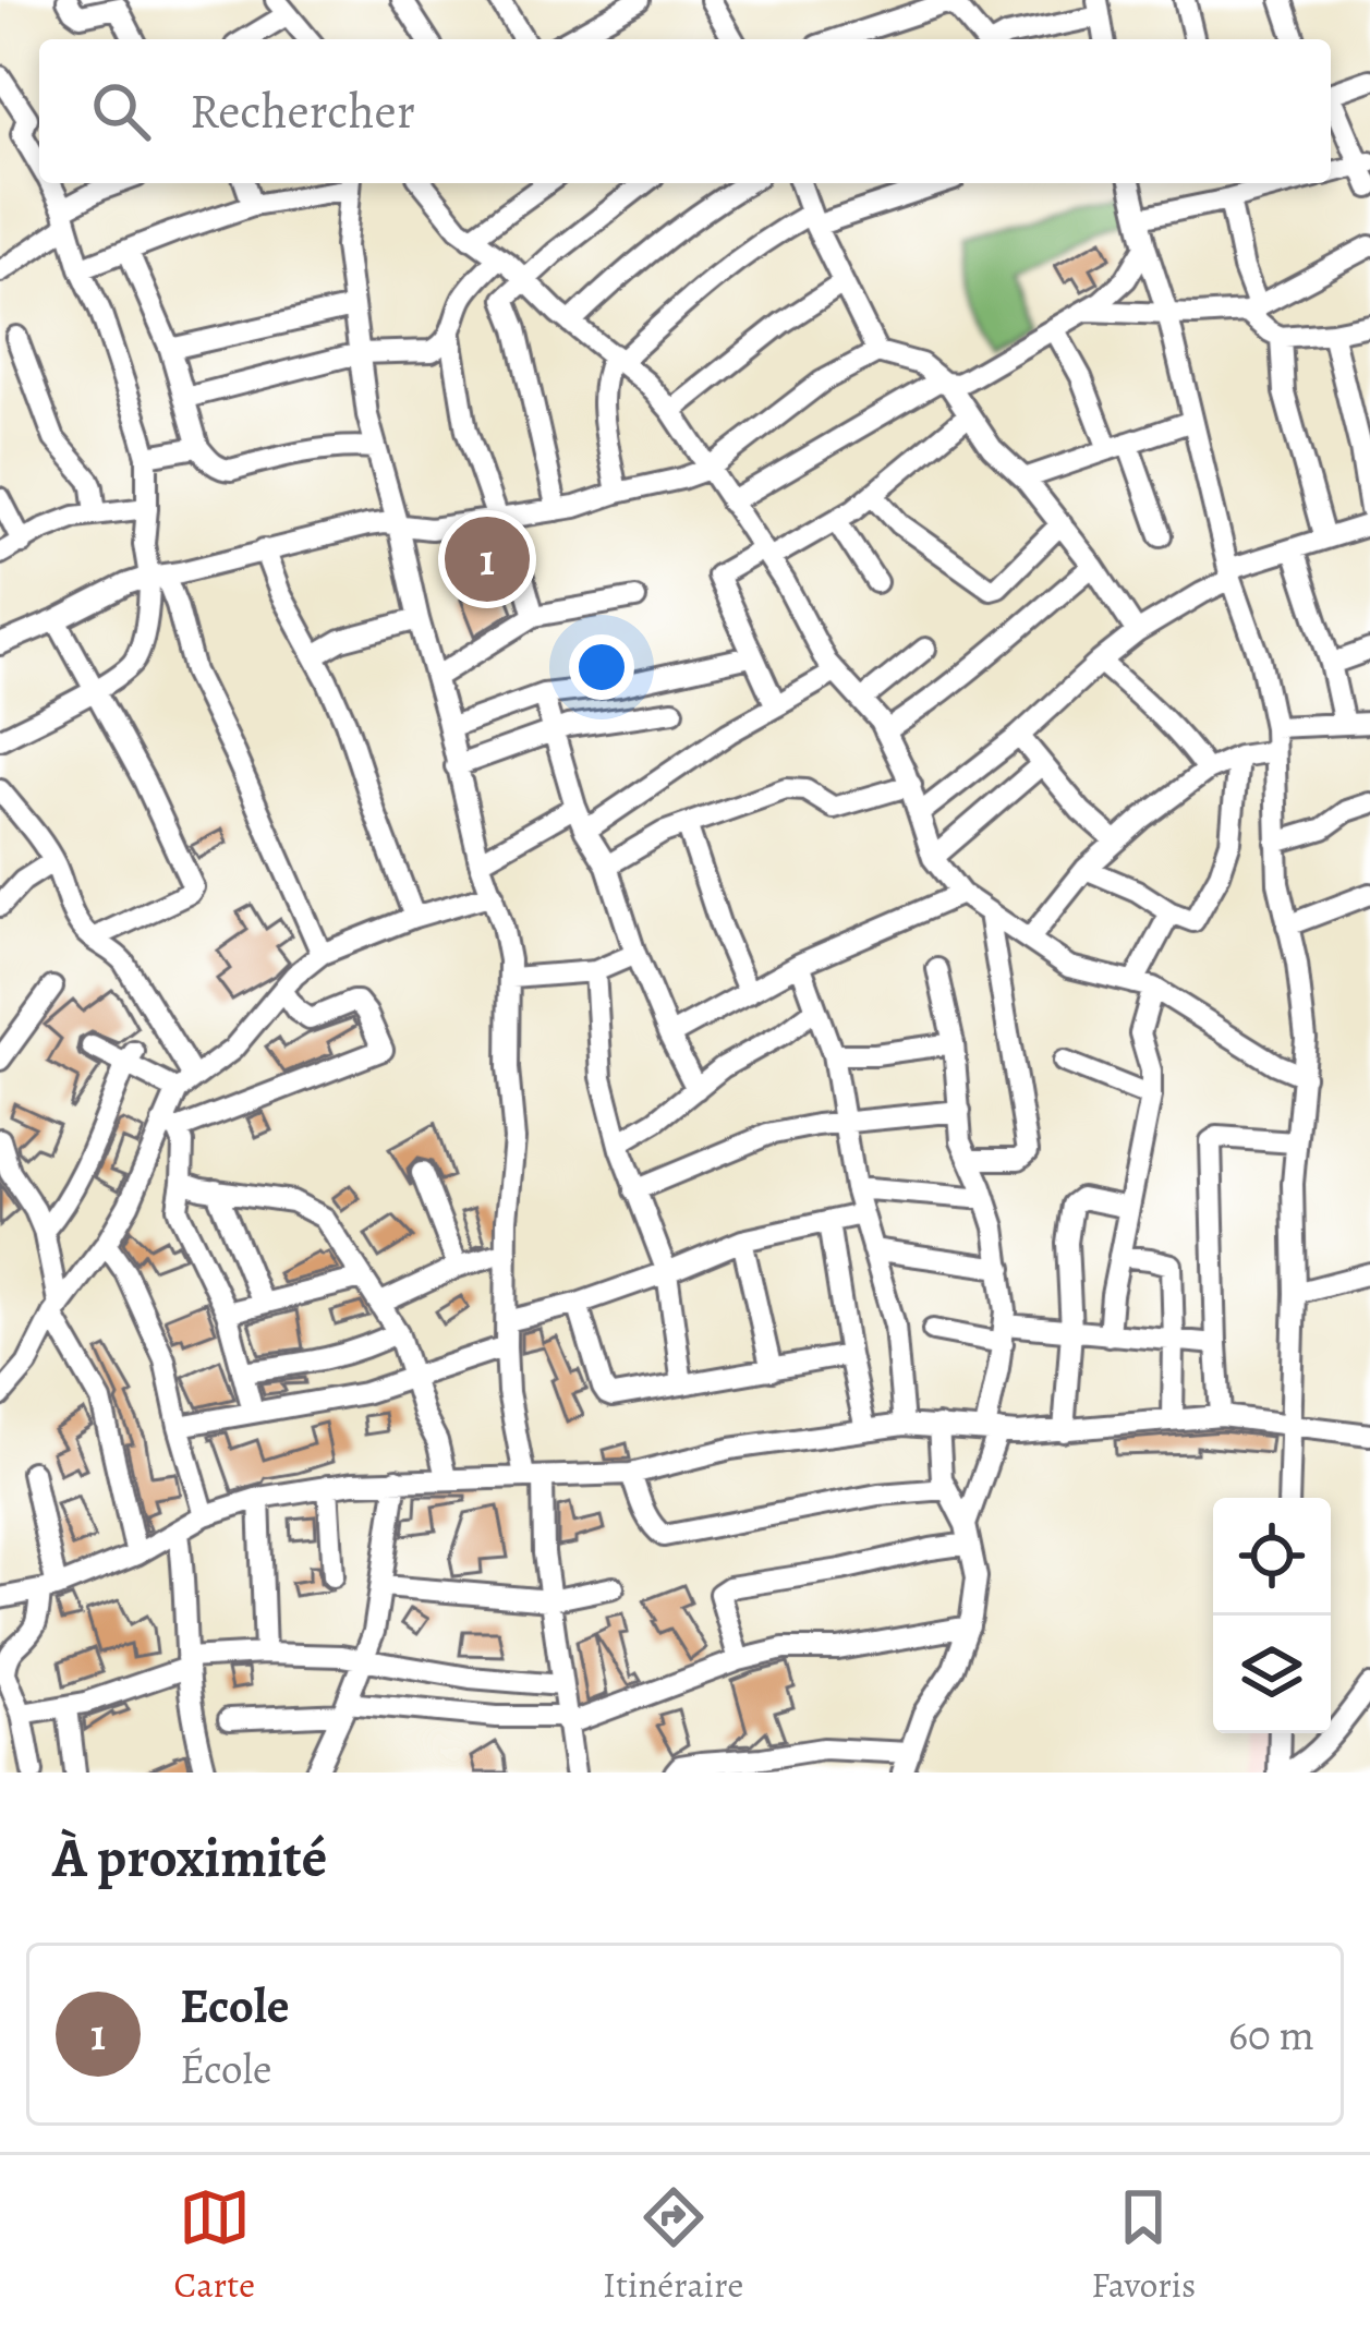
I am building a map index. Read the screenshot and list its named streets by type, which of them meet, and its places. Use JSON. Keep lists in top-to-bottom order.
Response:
{
  "page": {
    "search": "Rechercher",
    "pins": "1",
    "heading": "À proximité",
    "list": [
      {
        "mark": "1",
        "name": "Ecole",
        "note": "École",
        "value": "60 m"
      }
    ],
    "nav": ["Carte", "Itinéraire", "Favoris"]
  }
}
